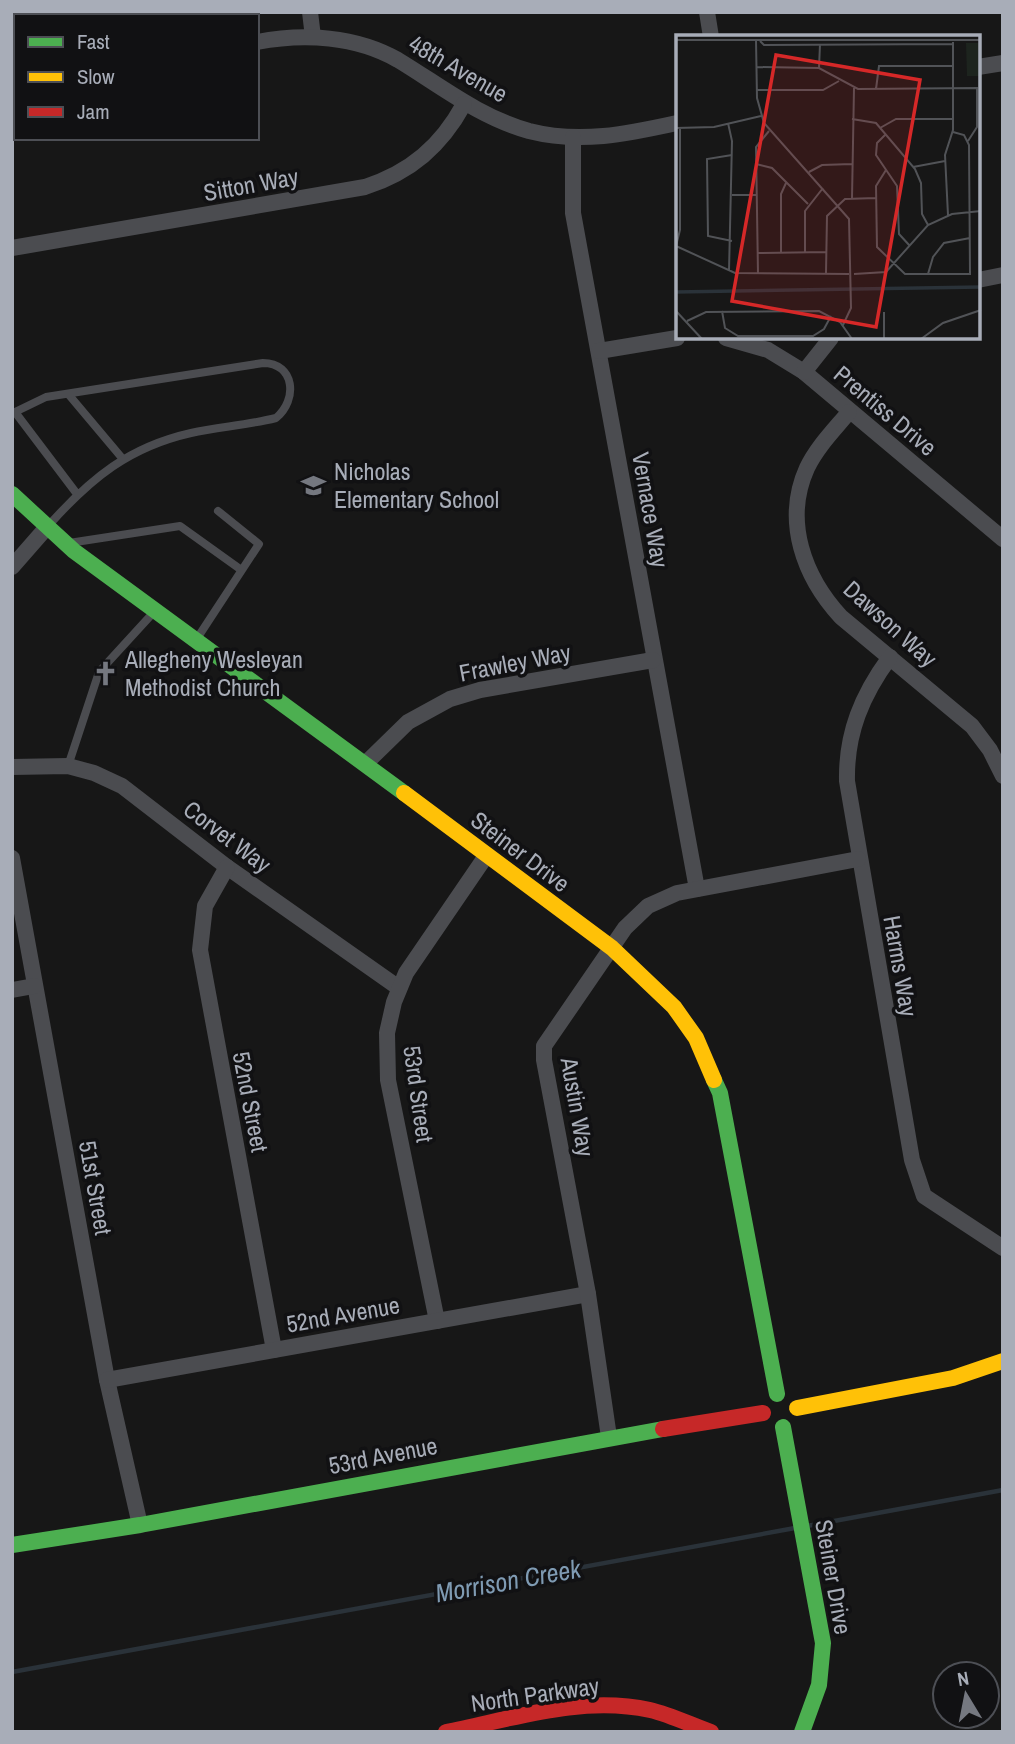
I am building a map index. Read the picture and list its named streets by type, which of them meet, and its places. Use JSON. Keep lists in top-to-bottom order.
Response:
{
  "streets": {
    "street": [
      "48th Avenue",
      "Sitton Way",
      "Prentiss Drive",
      "Vernace Way",
      "Dawson Way",
      "Frawley Way",
      "Corvet Way",
      "Steiner Drive",
      "Harms Way",
      "53rd Street",
      "52nd Street",
      "Austin Way",
      "51st Street",
      "52nd Avenue",
      "53rd Avenue",
      "North Parkway"
    ]
  },
  "crossings": [
    ["48th Avenue", "Sitton Way"],
    ["48th Avenue", "Vernace Way"],
    ["Prentiss Drive", "Dawson Way"],
    ["Vernace Way", "Frawley Way"],
    ["Vernace Way", "Austin Way"],
    ["Dawson Way", "Harms Way"],
    ["Frawley Way", "Steiner Drive"],
    ["Corvet Way", "53rd Street"],
    ["Corvet Way", "52nd Street"],
    ["Steiner Drive", "53rd Street"],
    ["Steiner Drive", "Austin Way"],
    ["Steiner Drive", "53rd Avenue"],
    ["Harms Way", "Austin Way"],
    ["53rd Street", "52nd Avenue"],
    ["52nd Street", "52nd Avenue"],
    ["Austin Way", "52nd Avenue"],
    ["Austin Way", "53rd Avenue"],
    ["51st Street", "52nd Avenue"],
    ["51st Street", "53rd Avenue"]
  ],
  "water": ["Morrison Creek"],
  "places": {
    "school or university": ["Nicholas Elementary School"],
    "church": ["Allegheny Wesleyan Methodist Church"]
  },
  "legend": ["Fast", "Slow", "Jam"],
  "north": "top"
}
